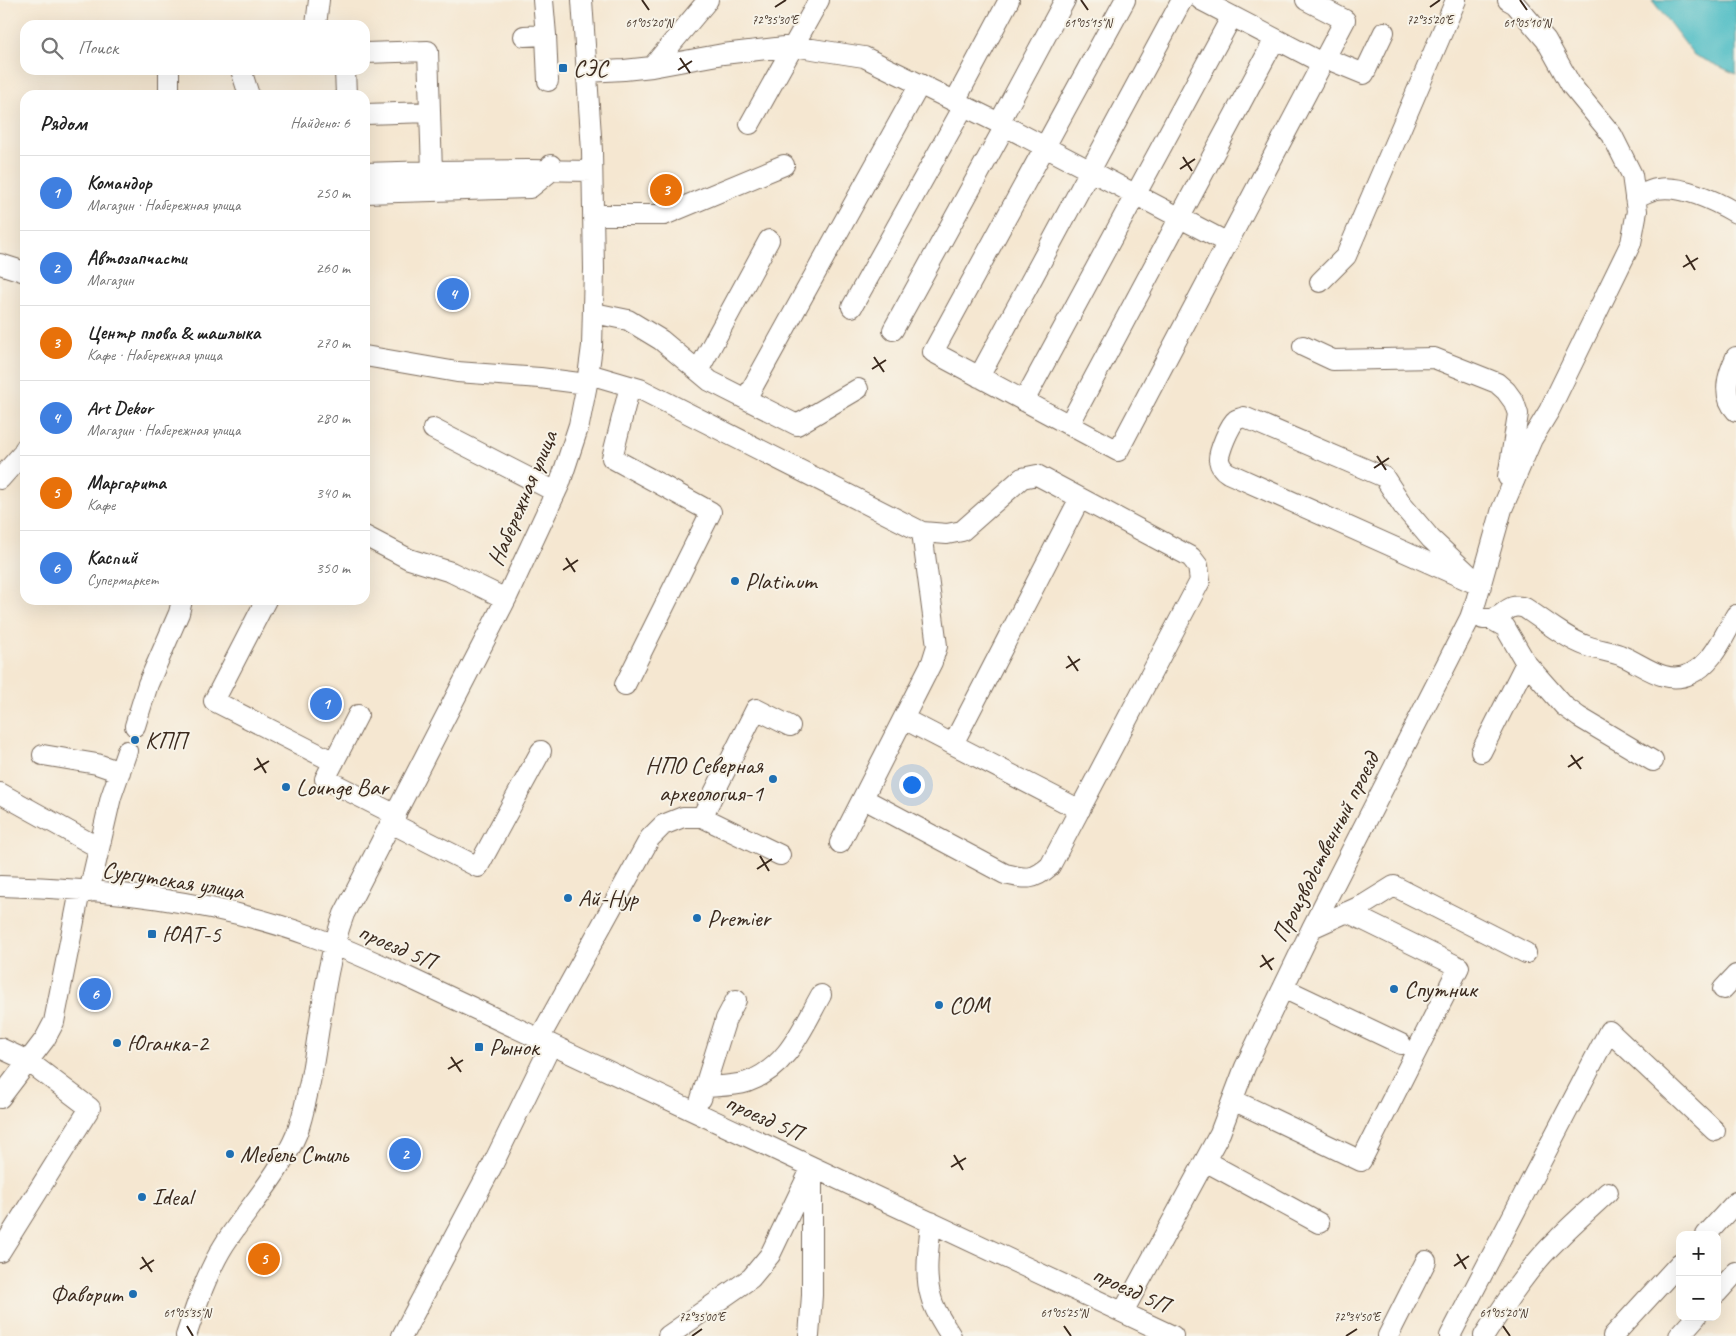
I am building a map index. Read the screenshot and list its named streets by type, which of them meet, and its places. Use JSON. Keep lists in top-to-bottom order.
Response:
{
  "streets": {
    "street": [
      "Набережная улица",
      "Производственный проезд",
      "Сургутская улица",
      "проезд 5П"
    ]
  },
  "crossings": [
    ["Набережная улица", "Сургутская улица"],
    ["Набережная улица", "проезд 5П"],
    ["Производственный проезд", "проезд 5П"],
    ["Сургутская улица", "проезд 5П"]
  ],
  "places": {
    "transit": ["СЭС", "ЮАТ-5", "Рынок"],
    "other": [
      "Platinum",
      "КПП",
      "НПО Северная археология-1",
      "Lounge Bar",
      "Ай-Нур",
      "Premier",
      "Спутник",
      "СОМ",
      "Юганка-2",
      "Мебель Стиль",
      "Ideal",
      "Фаворит"
    ]
  },
  "page": {
    "search": "Поиск",
    "heading": ["Рядом", "Найдено: 6"],
    "list": [
      {
        "mark": "1",
        "name": "Командор",
        "note": "Магазин · Набережная улица",
        "value": "250 m"
      },
      {
        "mark": "2",
        "name": "Автозапчасти",
        "note": "Магазин",
        "value": "260 m"
      },
      {
        "mark": "3",
        "name": "Центр плова & шашлыка",
        "note": "Кафе · Набережная улица",
        "value": "270 m"
      },
      {
        "mark": "4",
        "name": "Art Dekor",
        "note": "Магазин · Набережная улица",
        "value": "280 m"
      },
      {
        "mark": "5",
        "name": "Маргарита",
        "note": "Кафе",
        "value": "340 m"
      },
      {
        "mark": "6",
        "name": "Каспий",
        "note": "Супермаркет",
        "value": "350 m"
      }
    ],
    "pins": [
      "3",
      "4",
      "1",
      "6",
      "2",
      "5"
    ],
    "map_buttons": ["+", "−"]
  },
  "coordinates": [
    "72°35'30\"E",
    "72°35'20\"E",
    "61°05'20\"N",
    "61°05'15\"N",
    "61°05'10\"N",
    "61°05'35\"N",
    "61°05'25\"N",
    "72°35'00\"E",
    "72°34'50\"E"
  ]
}
